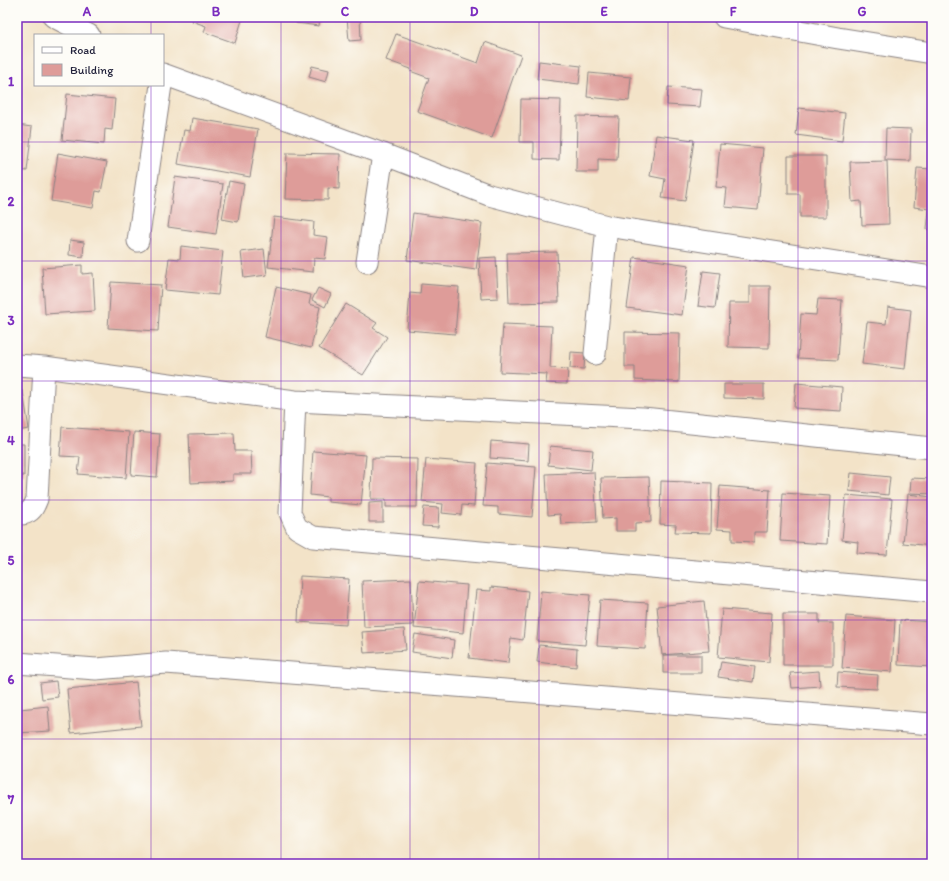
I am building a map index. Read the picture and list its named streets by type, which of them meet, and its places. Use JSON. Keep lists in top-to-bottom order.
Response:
{
  "legend": ["Road", "Building"],
  "grid": {
    "columns": [
      "A",
      "B",
      "C",
      "D",
      "E",
      "F",
      "G"
    ],
    "rows": [
      "1",
      "2",
      "3",
      "4",
      "5",
      "6",
      "7"
    ]
  }
}
